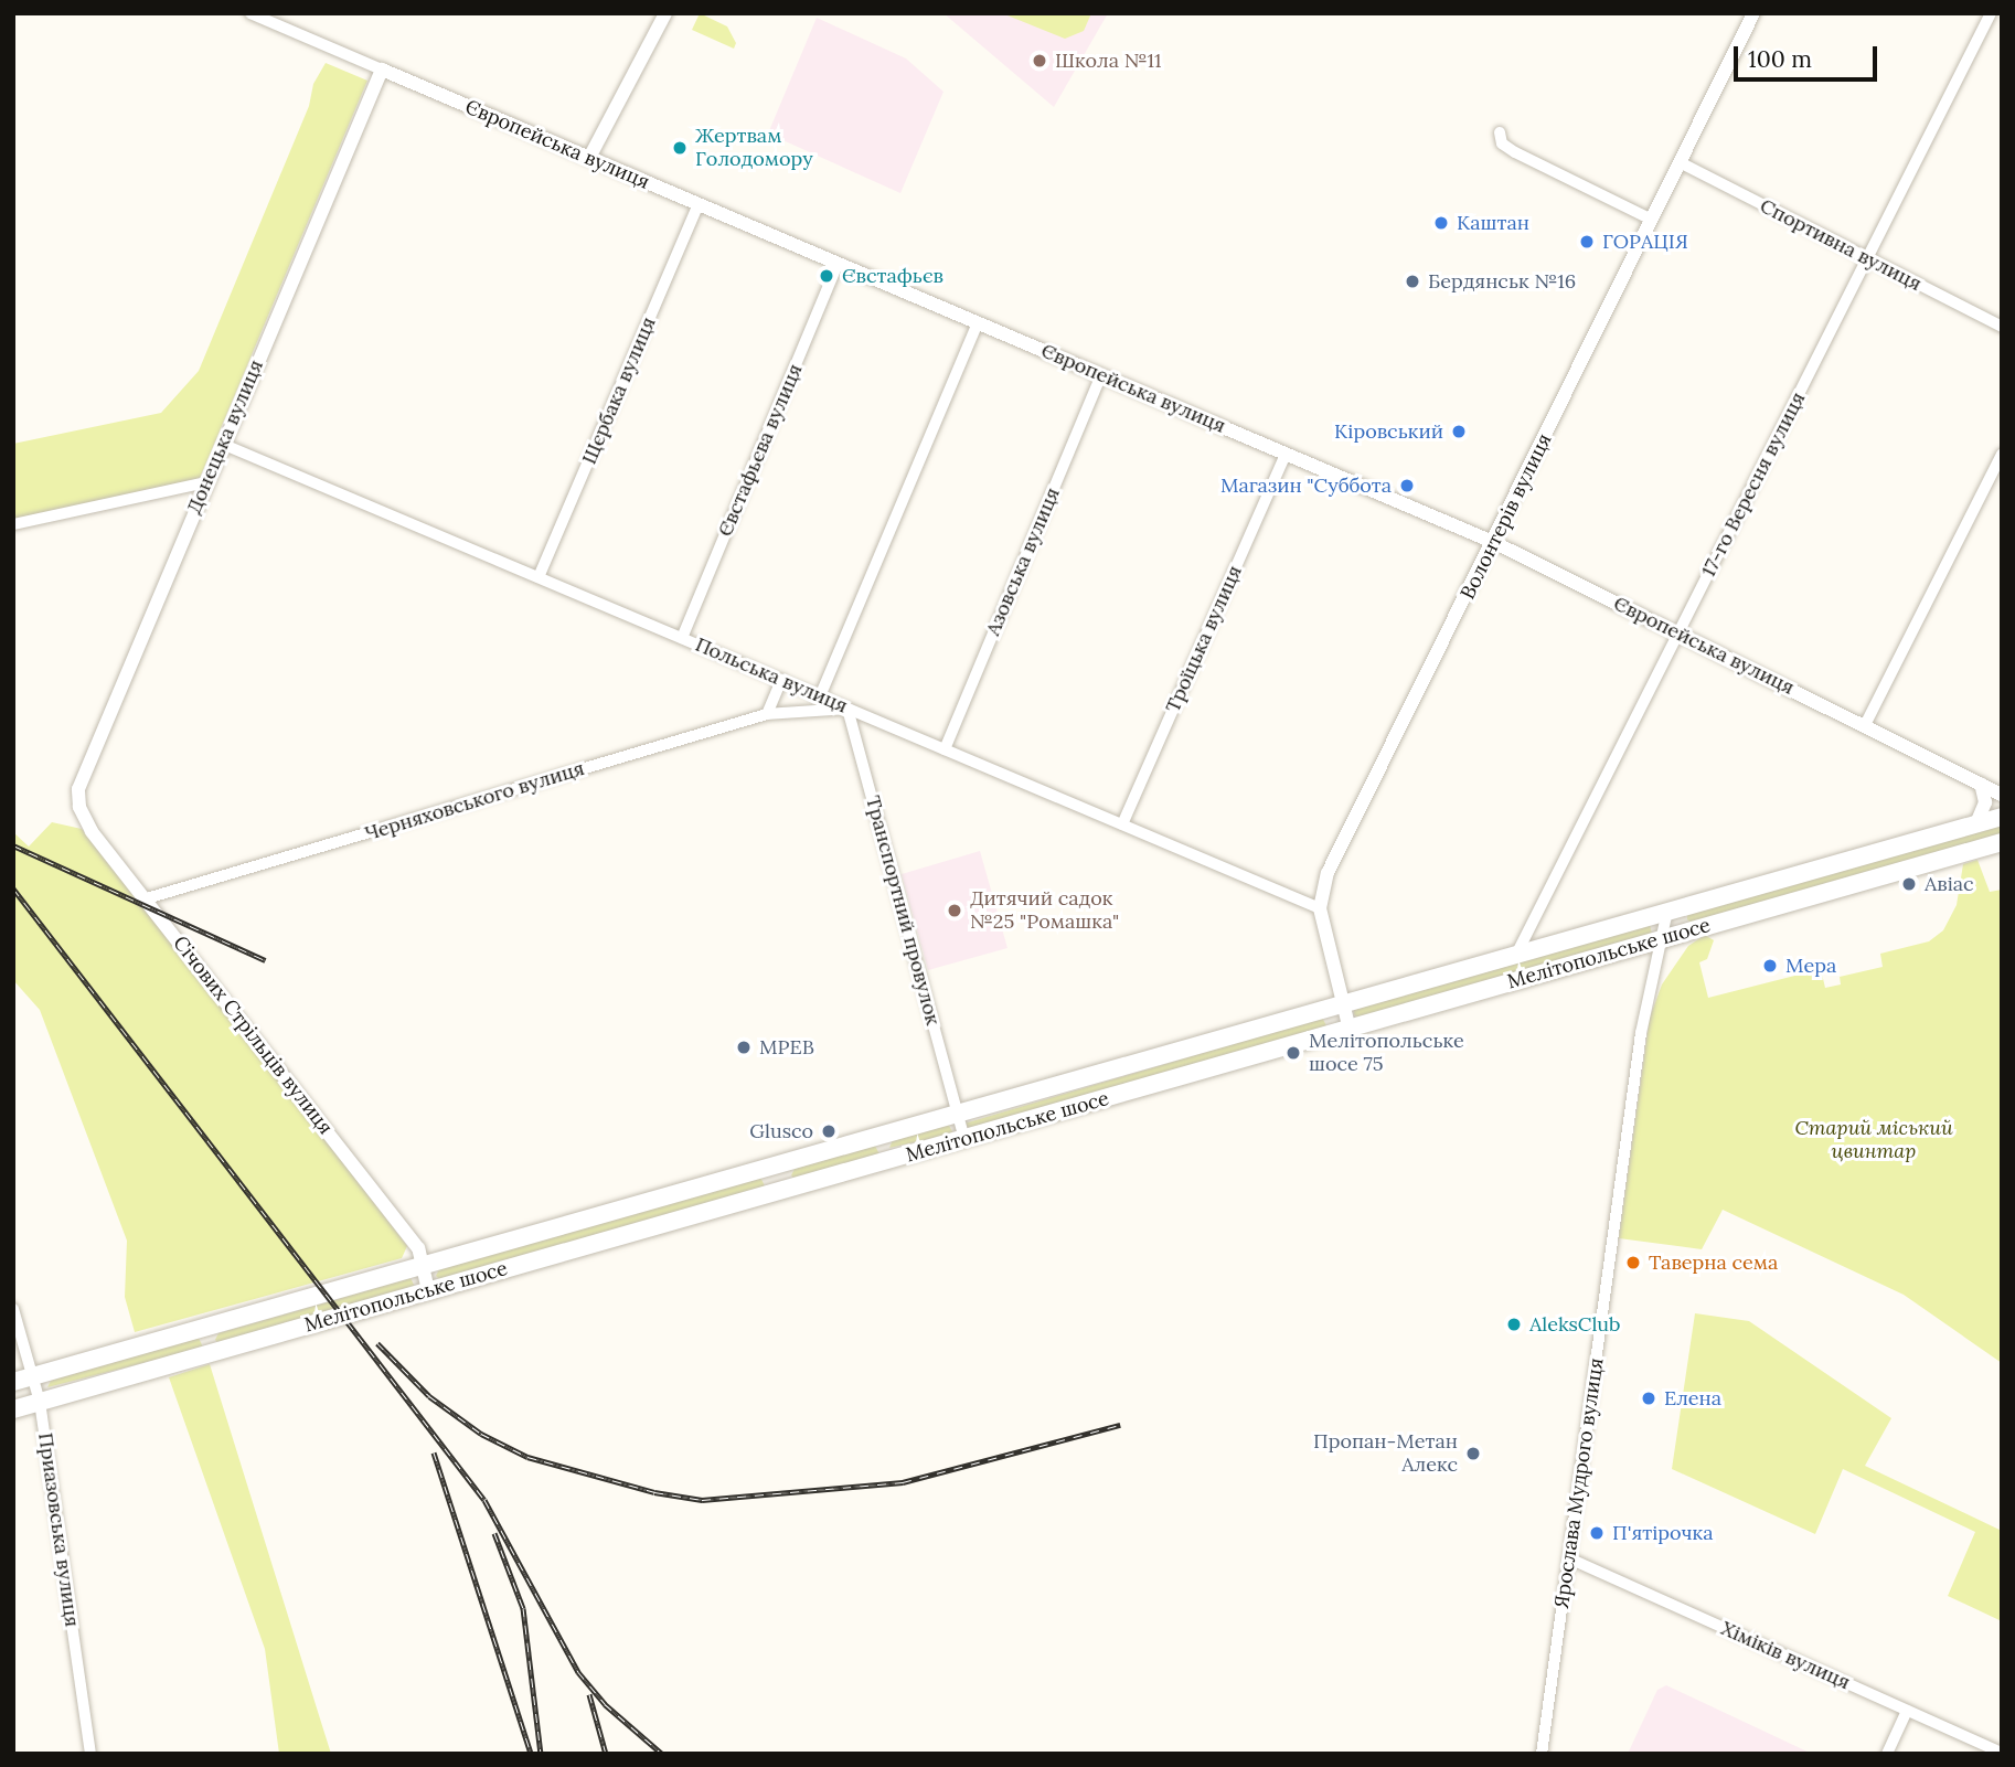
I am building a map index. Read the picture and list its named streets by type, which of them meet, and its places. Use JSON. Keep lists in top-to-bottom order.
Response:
{
  "streets": {
    "main road": ["Мелітопольське шосе"],
    "street": [
      "Європейська вулиця",
      "Спортивна вулиця",
      "Щєрбака вулиця",
      "Донецька вулиця",
      "Євстафьєва вулиця",
      "17-го Вересня вулиця",
      "Волонтерів вулиця",
      "Азовська вулиця",
      "Троїцька вулиця",
      "Польська вулиця",
      "Черняховського вулиця",
      "Транспортний провулок",
      "Січових Стрільців вулиця",
      "Ярослава Мудрого вулиця",
      "Приазовська вулиця",
      "Хіміків вулиця"
    ]
  },
  "crossings": [
    ["Європейська вулиця", "Щєрбака вулиця"],
    ["Європейська вулиця", "Донецька вулиця"],
    ["Європейська вулиця", "Євстафьєва вулиця"],
    ["Європейська вулиця", "17-го Вересня вулиця"],
    ["Європейська вулиця", "Волонтерів вулиця"],
    ["Європейська вулиця", "Азовська вулиця"],
    ["Європейська вулиця", "Троїцька вулиця"],
    ["Спортивна вулиця", "17-го Вересня вулиця"],
    ["Спортивна вулиця", "Волонтерів вулиця"],
    ["Щєрбака вулиця", "Польська вулиця"],
    ["Донецька вулиця", "Польська вулиця"],
    ["Донецька вулиця", "Січових Стрільців вулиця"],
    ["Євстафьєва вулиця", "Польська вулиця"],
    ["17-го Вересня вулиця", "Мелітопольське шосе"],
    ["Волонтерів вулиця", "Польська вулиця"],
    ["Волонтерів вулиця", "Мелітопольське шосе"],
    ["Азовська вулиця", "Польська вулиця"],
    ["Троїцька вулиця", "Польська вулиця"],
    ["Польська вулиця", "Черняховського вулиця"],
    ["Польська вулиця", "Транспортний провулок"],
    ["Черняховського вулиця", "Транспортний провулок"],
    ["Черняховського вулиця", "Січових Стрільців вулиця"],
    ["Транспортний провулок", "Мелітопольське шосе"],
    ["Мелітопольське шосе", "Січових Стрільців вулиця"],
    ["Мелітопольське шосе", "Ярослава Мудрого вулиця"],
    ["Мелітопольське шосе", "Приазовська вулиця"],
    ["Ярослава Мудрого вулиця", "Хіміків вулиця"]
  ],
  "parks": ["Старий міський цвинтар"],
  "places": [
    "Школа №11",
    "Жертвам Голодомору",
    "Каштан",
    "ГОРАЦІЯ",
    "Євстафьєв",
    "Бердянськ №16",
    "Кіровський",
    "Магазин \"Суббота",
    "Авіас",
    "Дитячий садок №25 \"Ромашка\"",
    "Мера",
    "МРЕВ",
    "Мелітопольське шосе 75",
    "Glusco",
    "Таверна сема",
    "AleksClub",
    "Елена",
    "Пропан-Метан Алекс",
    "П'ятірочка"
  ],
  "scale_bar": "100 m"
}
